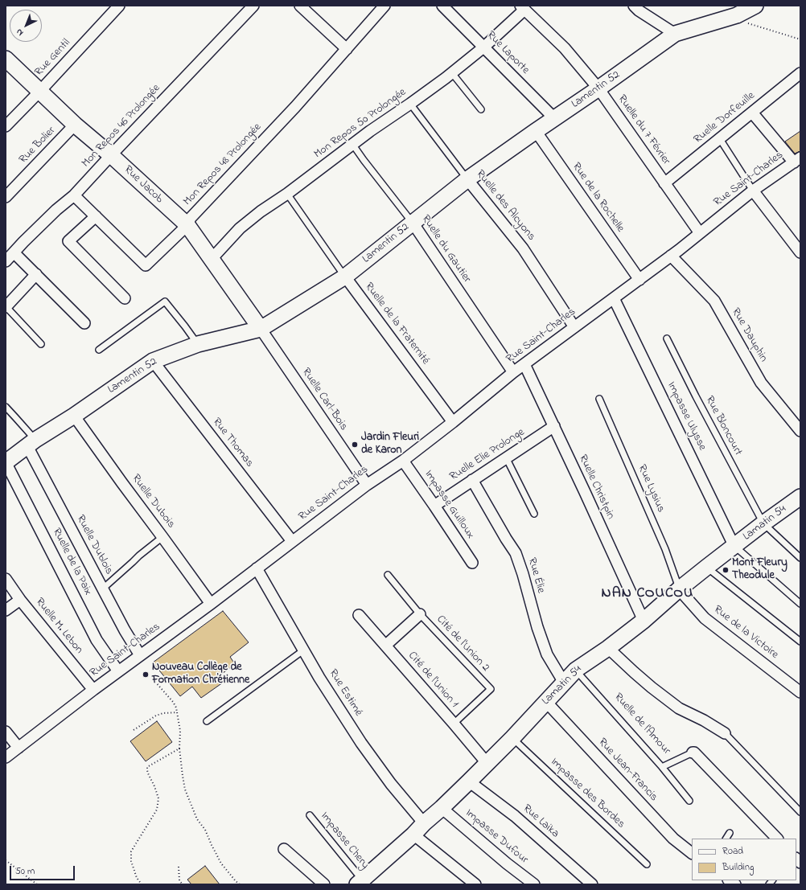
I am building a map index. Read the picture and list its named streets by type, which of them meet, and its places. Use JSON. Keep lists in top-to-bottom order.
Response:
{
  "streets": {
    "street": [
      "Rue Laporte",
      "Rue Gentil",
      "Lamentin 52",
      "Ruelle Dorfeuille",
      "Mon Repos 50 Prolongée",
      "Mon Repos 46 Prolongée",
      "Ruelle du 7 Février",
      "Rue Bolier",
      "Mon Repos 48 Prolongée",
      "Rue Saint-Charles",
      "Rue Jacob",
      "Rue de la Rochelle",
      "Ruelle des Alcyons",
      "Ruelle du Gautier",
      "Ruelle de la Fraternité",
      "Rue Dauphin",
      "Ruelle Carl-Bois",
      "Impasse Ulysse",
      "Rue Thomas",
      "Ruelle Elie Prolonge",
      "Ruelle Christpin",
      "Ruelle Dubois",
      "Impasse Guilloux",
      "Lamatin 54",
      "Ruelle Dublois",
      "Ruelle de la Paix",
      "Rue Élie",
      "Ruelle M. Lebon",
      "Rue de la Victoire",
      "Cité de l'Union 1",
      "Rue Estimé",
      "Ruelle de l'Amour",
      "Rue Jean-Francis",
      "Rue Laika",
      "Impasse Dufour"
    ],
    "lane": [
      "Rue Bloncourt",
      "Rue Lysius",
      "Cité de l'Union 2",
      "Impasse des Bordes",
      "Impasse Chery"
    ]
  },
  "crossings": [
    ["Rue Laporte", "Lamentin 52"],
    ["Rue Laporte", "Mon Repos 50 Prolongée"],
    ["Rue Gentil", "Rue Jacob"],
    ["Lamentin 52", "Ruelle du 7 Février"],
    ["Lamentin 52", "Rue Jacob"],
    ["Lamentin 52", "Rue de la Rochelle"],
    ["Lamentin 52", "Ruelle des Alcyons"],
    ["Lamentin 52", "Ruelle du Gautier"],
    ["Lamentin 52", "Ruelle de la Fraternité"],
    ["Lamentin 52", "Ruelle Carl-Bois"],
    ["Lamentin 52", "Rue Thomas"],
    ["Lamentin 52", "Ruelle Dubois"],
    ["Lamentin 52", "Ruelle Dublois"],
    ["Lamentin 52", "Ruelle de la Paix"],
    ["Ruelle Dorfeuille", "Ruelle du 7 Février"],
    ["Mon Repos 50 Prolongée", "Ruelle du 7 Février"],
    ["Mon Repos 50 Prolongée", "Rue Jacob"],
    ["Mon Repos 50 Prolongée", "Ruelle des Alcyons"],
    ["Mon Repos 50 Prolongée", "Ruelle du Gautier"],
    ["Mon Repos 50 Prolongée", "Ruelle de la Fraternité"],
    ["Mon Repos 46 Prolongée", "Mon Repos 48 Prolongée"],
    ["Mon Repos 46 Prolongée", "Rue Jacob"],
    ["Ruelle du 7 Février", "Rue Saint-Charles"],
    ["Rue Bolier", "Rue Jacob"],
    ["Mon Repos 48 Prolongée", "Rue Jacob"],
    ["Rue Saint-Charles", "Rue de la Rochelle"],
    ["Rue Saint-Charles", "Ruelle des Alcyons"],
    ["Rue Saint-Charles", "Ruelle du Gautier"],
    ["Rue Saint-Charles", "Ruelle de la Fraternité"],
    ["Rue Saint-Charles", "Rue Dauphin"],
    ["Rue Saint-Charles", "Ruelle Carl-Bois"],
    ["Rue Saint-Charles", "Impasse Ulysse"],
    ["Rue Saint-Charles", "Rue Thomas"],
    ["Rue Saint-Charles", "Ruelle Christpin"],
    ["Rue Saint-Charles", "Ruelle Dubois"],
    ["Rue Saint-Charles", "Impasse Guilloux"],
    ["Rue Saint-Charles", "Ruelle Dublois"],
    ["Rue Saint-Charles", "Ruelle de la Paix"],
    ["Rue Saint-Charles", "Ruelle M. Lebon"],
    ["Rue Saint-Charles", "Rue Estimé"],
    ["Rue Jacob", "Ruelle Carl-Bois"],
    ["Impasse Ulysse", "Lamatin 54"],
    ["Rue Bloncourt", "Lamatin 54"],
    ["Ruelle Elie Prolonge", "Ruelle Christpin"],
    ["Ruelle Elie Prolonge", "Impasse Guilloux"],
    ["Ruelle Elie Prolonge", "Rue Élie"],
    ["Ruelle Christpin", "Lamatin 54"],
    ["Rue Lysius", "Lamatin 54"],
    ["Rue Lysius", "Rue de la Victoire"],
    ["Lamatin 54", "Rue Élie"],
    ["Lamatin 54", "Rue de la Victoire"],
    ["Lamatin 54", "Cité de l'Union 1"],
    ["Lamatin 54", "Rue Estimé"],
    ["Lamatin 54", "Ruelle de l'Amour"],
    ["Lamatin 54", "Rue Jean-Francis"],
    ["Lamatin 54", "Impasse des Bordes"],
    ["Lamatin 54", "Rue Laika"],
    ["Lamatin 54", "Impasse Dufour"],
    ["Lamatin 54", "Impasse Chery"],
    ["Cité de l'Union 2", "Cité de l'Union 1"]
  ],
  "districts": ["NAN COUCOU"],
  "places": ["Jardin Fleuri de Karon", "Mont Fleury Theodule", "Nouveau Collège de Formation Chrétienne"],
  "legend": ["Road", "Building"],
  "scale_bar": "50 m",
  "north": "bottom left"
}
